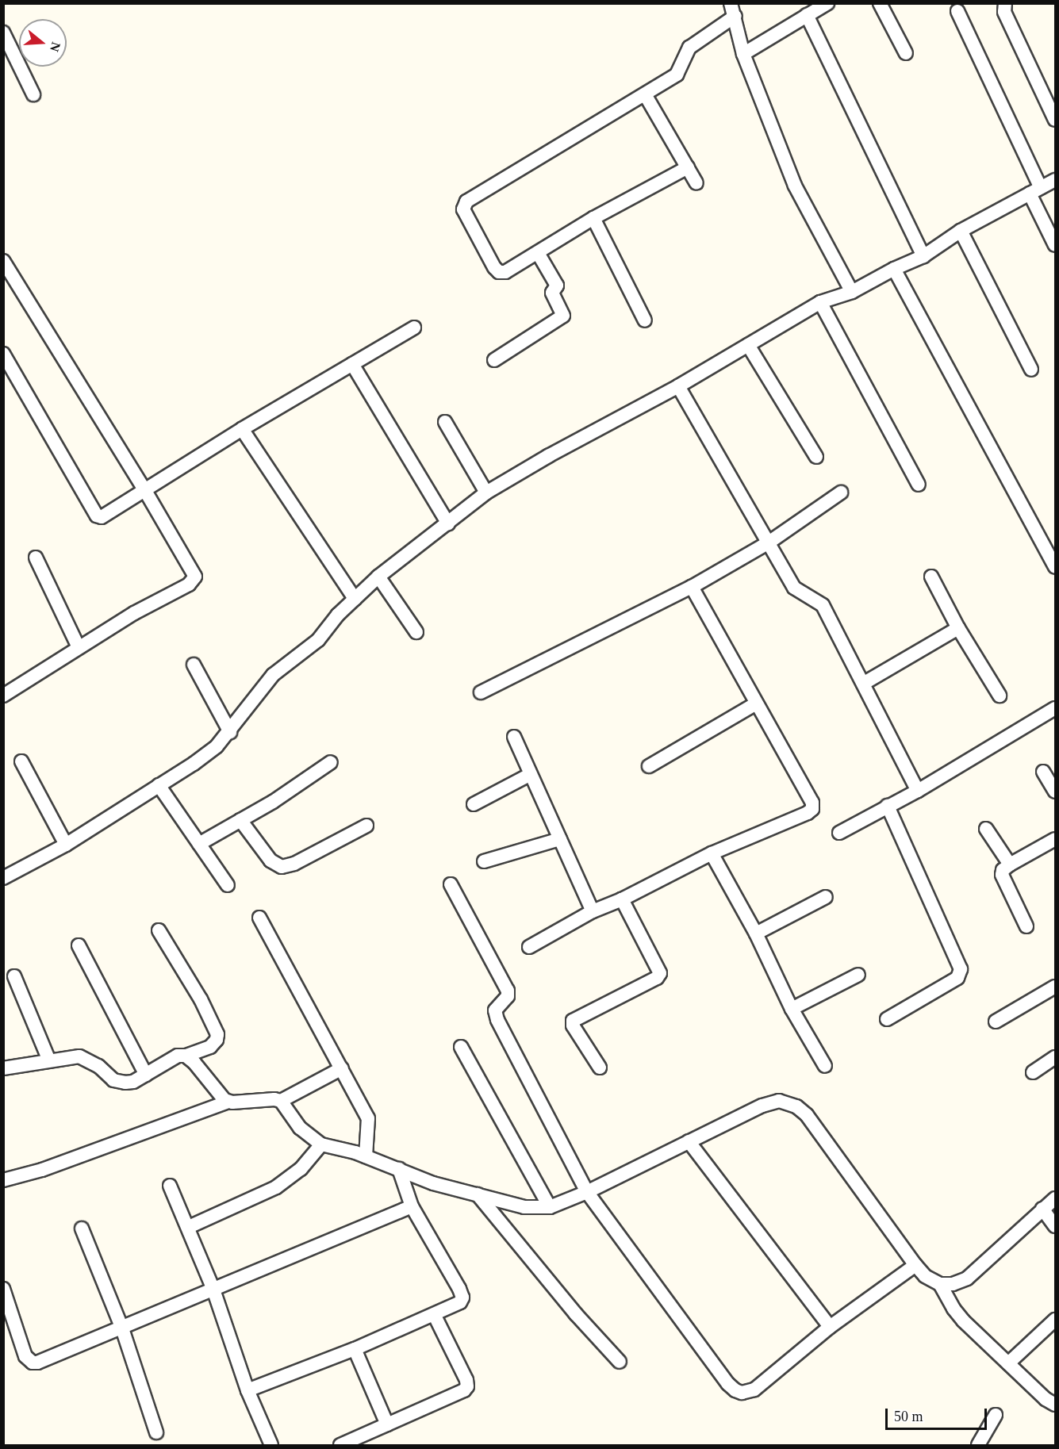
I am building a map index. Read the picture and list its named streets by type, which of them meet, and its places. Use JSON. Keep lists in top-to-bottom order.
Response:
{
  "scale_bar": "50 m",
  "north": "right"
}
